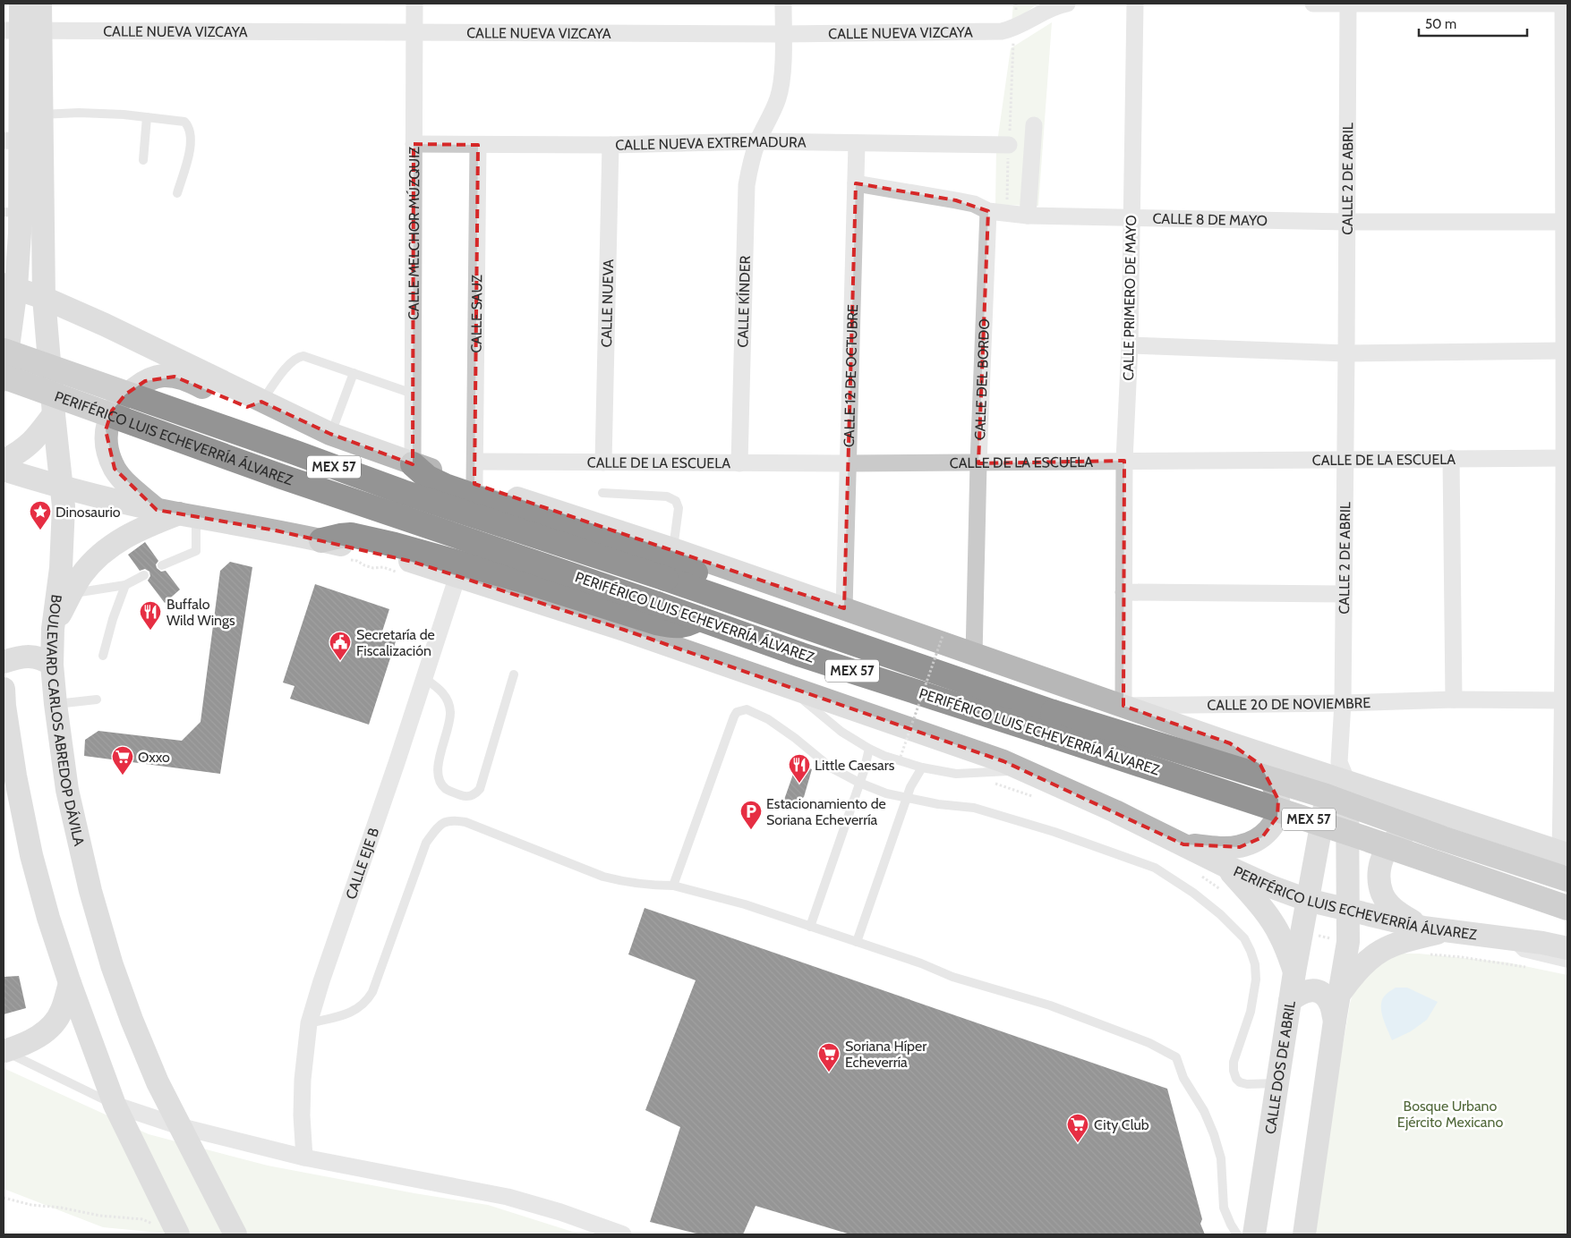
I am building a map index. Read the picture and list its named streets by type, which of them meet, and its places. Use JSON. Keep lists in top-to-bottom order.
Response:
{
  "streets": {
    "highway": ["PERIFÉRICO LUIS ECHEVERRÍA ÁLVAREZ", "MEX 57"],
    "street": [
      "CALLE NUEVA VIZCAYA",
      "CALLE NUEVA EXTREMADURA",
      "CALLE 2 DE ABRIL",
      "CALLE 8 DE MAYO",
      "CALLE MELCHOR MÚZQUIZ",
      "CALLE PRIMERO DE MAYO",
      "CALLE KÍNDER",
      "CALLE NUEVA",
      "CALLE SAUZ",
      "CALLE 12 DE OCTUBRE",
      "CALLE DEL BORDO",
      "CALLE DE LA ESCUELA",
      "CALLE 20 DE NOVIEMBRE",
      "BOULEVARD CARLOS ABREDOP DÁVILA",
      "CALLE EJE B",
      "CALLE DOS DE ABRIL"
    ]
  },
  "crossings": [
    ["CALLE NUEVA VIZCAYA", "CALLE MELCHOR MÚZQUIZ"],
    ["CALLE NUEVA VIZCAYA", "CALLE KÍNDER"],
    ["CALLE NUEVA EXTREMADURA", "CALLE MELCHOR MÚZQUIZ"],
    ["CALLE NUEVA EXTREMADURA", "CALLE KÍNDER"],
    ["CALLE NUEVA EXTREMADURA", "CALLE NUEVA"],
    ["CALLE NUEVA EXTREMADURA", "CALLE SAUZ"],
    ["CALLE NUEVA EXTREMADURA", "CALLE 12 DE OCTUBRE"],
    ["CALLE 2 DE ABRIL", "CALLE 8 DE MAYO"],
    ["CALLE 2 DE ABRIL", "PERIFÉRICO LUIS ECHEVERRÍA ÁLVAREZ"],
    ["CALLE 2 DE ABRIL", "CALLE DE LA ESCUELA"],
    ["CALLE 2 DE ABRIL", "CALLE 20 DE NOVIEMBRE"],
    ["CALLE 2 DE ABRIL", "CALLE DOS DE ABRIL"],
    ["CALLE 8 DE MAYO", "CALLE PRIMERO DE MAYO"],
    ["CALLE 8 DE MAYO", "CALLE 12 DE OCTUBRE"],
    ["CALLE 8 DE MAYO", "CALLE DEL BORDO"],
    ["CALLE PRIMERO DE MAYO", "CALLE DE LA ESCUELA"],
    ["CALLE PRIMERO DE MAYO", "CALLE 20 DE NOVIEMBRE"],
    ["CALLE KÍNDER", "CALLE DE LA ESCUELA"],
    ["CALLE NUEVA", "CALLE DE LA ESCUELA"],
    ["CALLE SAUZ", "CALLE DE LA ESCUELA"],
    ["CALLE 12 DE OCTUBRE", "CALLE DE LA ESCUELA"],
    ["CALLE DEL BORDO", "CALLE DE LA ESCUELA"],
    ["PERIFÉRICO LUIS ECHEVERRÍA ÁLVAREZ", "BOULEVARD CARLOS ABREDOP DÁVILA"],
    ["PERIFÉRICO LUIS ECHEVERRÍA ÁLVAREZ", "CALLE EJE B"],
    ["PERIFÉRICO LUIS ECHEVERRÍA ÁLVAREZ", "CALLE DOS DE ABRIL"]
  ],
  "parks": ["Bosque Urbano Ejército Mexicano"],
  "places": {
    "place": ["Dinosaurio"],
    "restaurant": ["Buffalo Wild Wings", "Little Caesars"],
    "public building": ["Secretaría de Fiscalización"],
    "supermarket": ["Oxxo", "Soriana Híper Echeverría", "City Club"],
    "parking": ["Estacionamiento de Soriana Echeverría"]
  },
  "scale_bar": "50 m"
}
